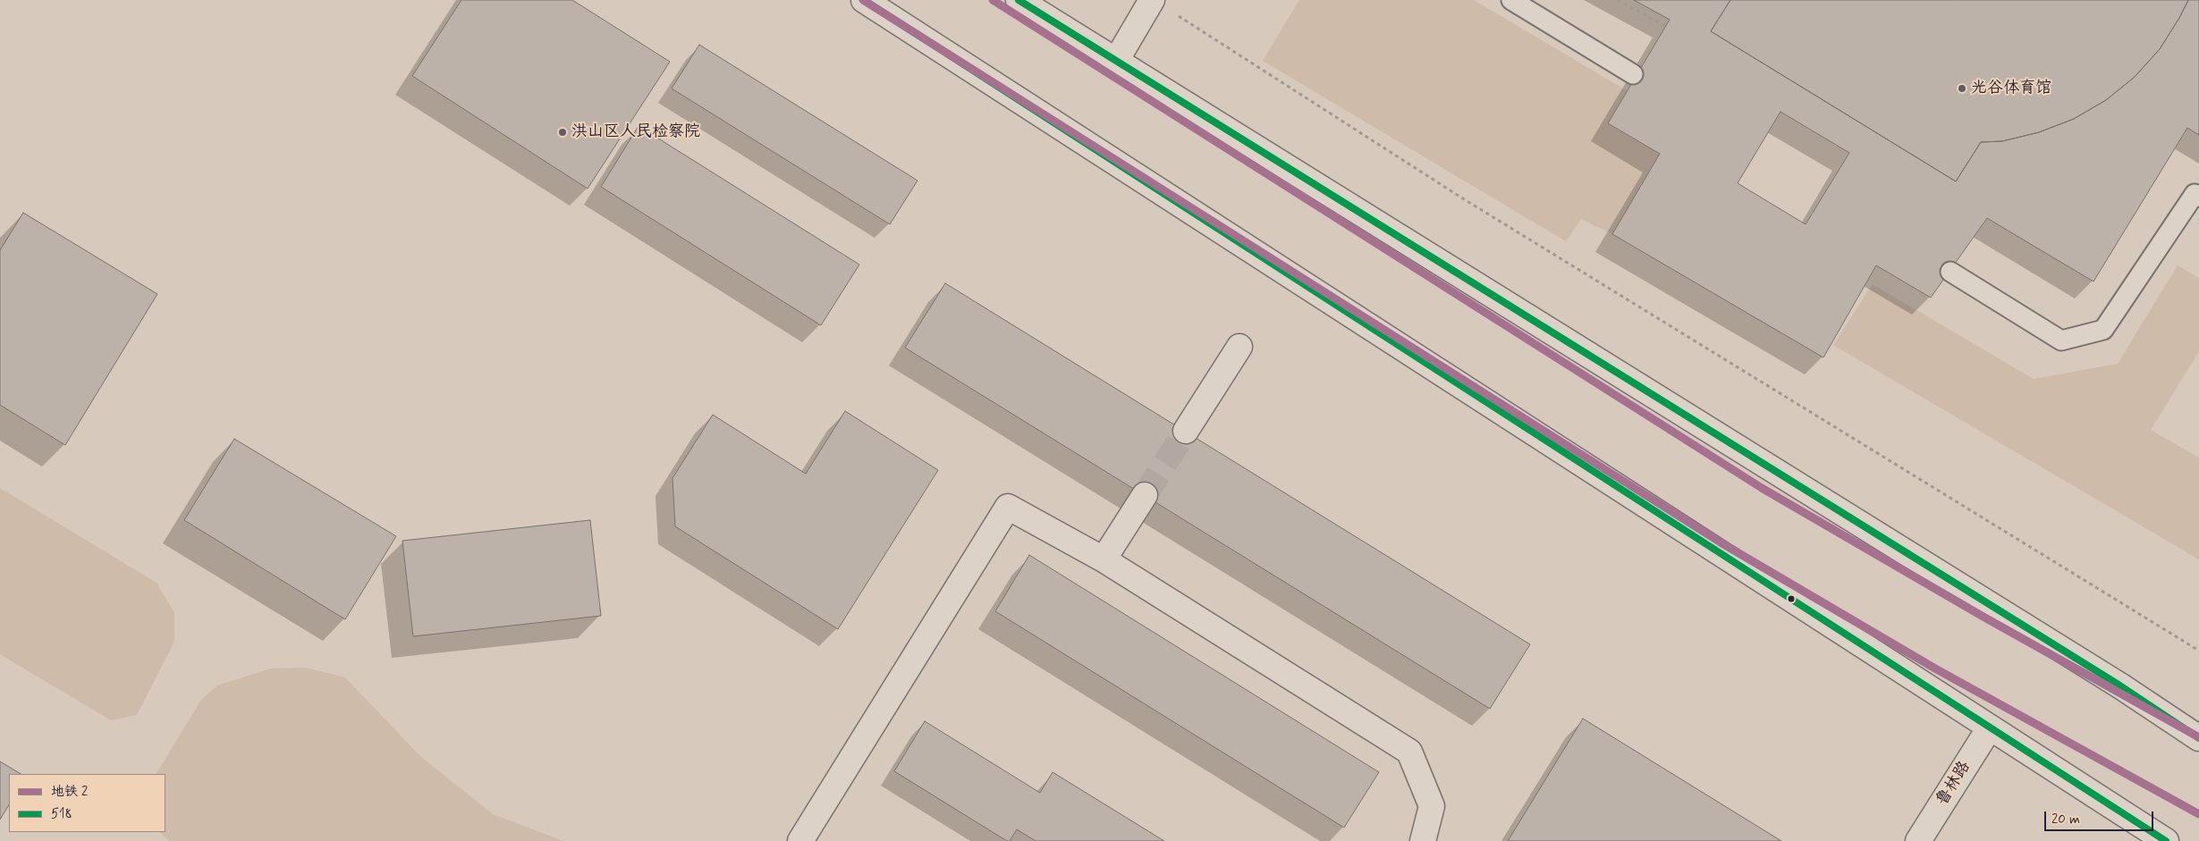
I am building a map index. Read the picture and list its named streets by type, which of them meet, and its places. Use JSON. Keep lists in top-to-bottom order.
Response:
{
  "streets": {
    "main road": ["鲁林路"]
  },
  "places": ["光谷体育馆", "洪山区人民检察院"],
  "lines": ["metro line 2", "transit line 518"],
  "legend": ["地铁 2", "518"],
  "scale_bar": "20 m"
}
